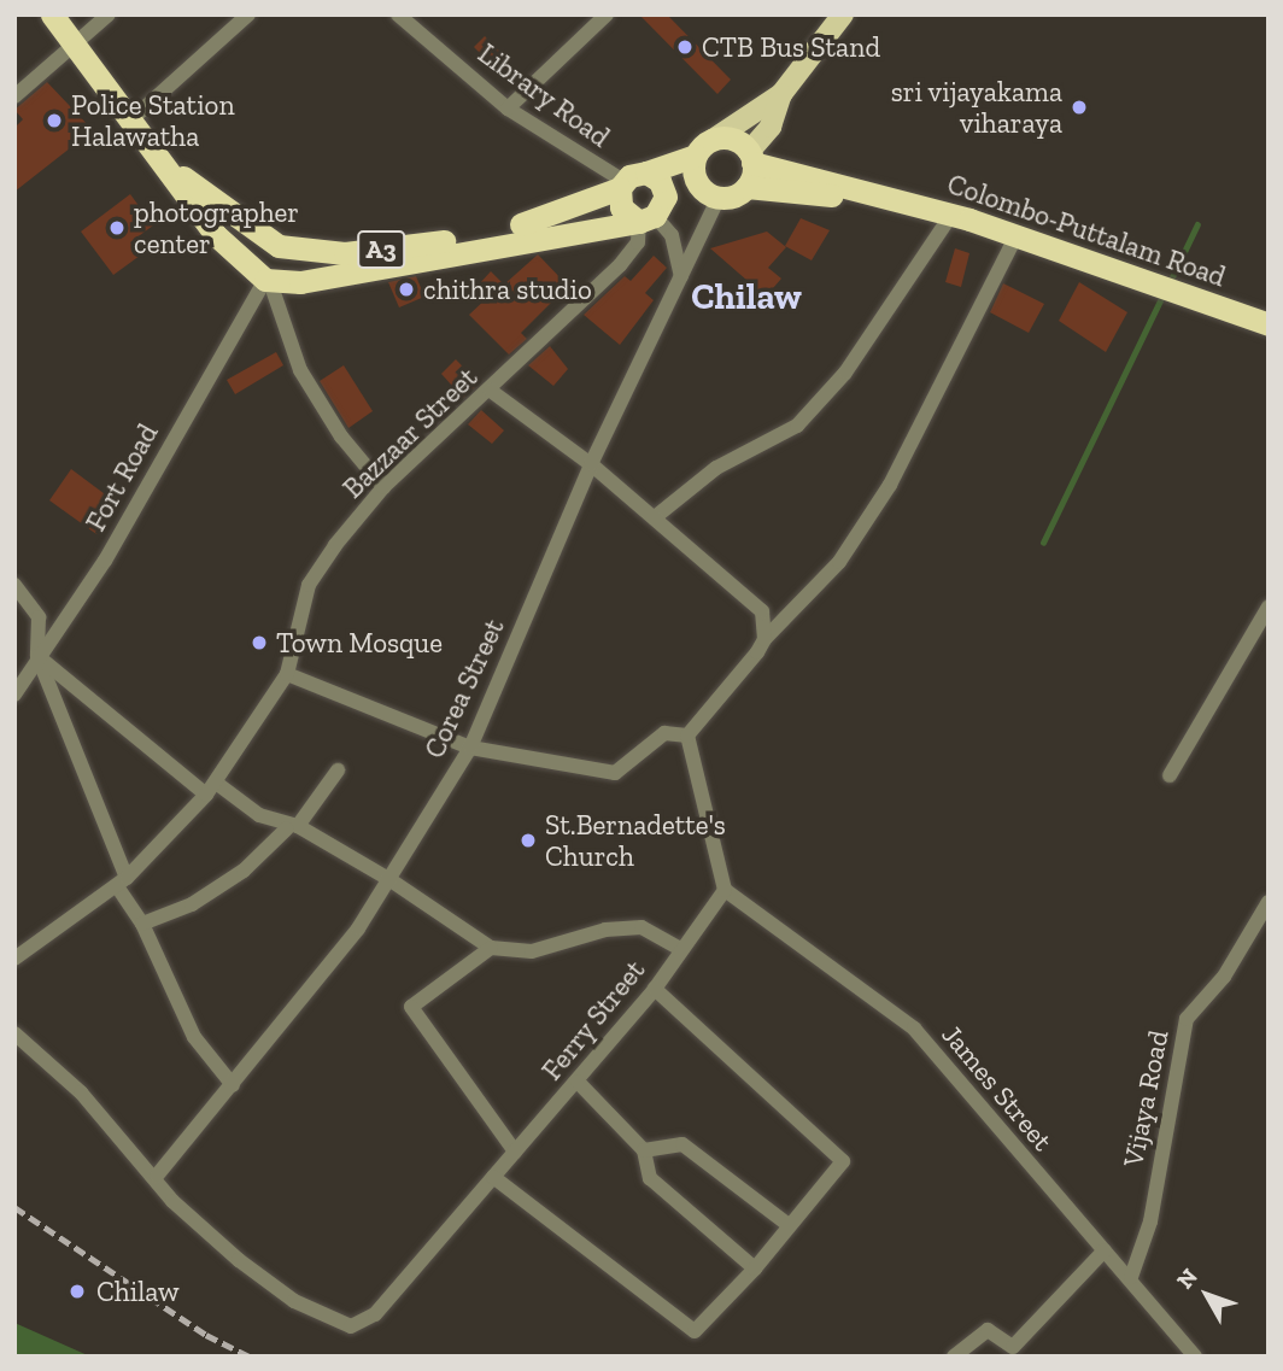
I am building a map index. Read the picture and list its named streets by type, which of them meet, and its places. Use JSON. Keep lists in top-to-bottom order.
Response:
{
  "streets": {
    "highway": ["Colombo-Puttalam Road", "A3"],
    "street": [
      "Library Road",
      "Bazzaar Street",
      "Fort Road",
      "Corea Street",
      "Ferry Street",
      "James Street",
      "Vijaya Road"
    ]
  },
  "crossings": [
    ["Library Road", "A3"],
    ["Colombo-Puttalam Road", "Corea Street"],
    ["A3", "Bazzaar Street"],
    ["A3", "Fort Road"],
    ["Corea Street", "Ferry Street"],
    ["Ferry Street", "James Street"],
    ["James Street", "Vijaya Road"]
  ],
  "districts": ["Chilaw"],
  "places": [
    "CTB Bus Stand",
    "sri vijayakama viharaya",
    "Police Station Halawatha",
    "photographer center",
    "chithra studio",
    "Town Mosque",
    "St.Bernadette's Church",
    "Chilaw"
  ],
  "north": "top left"
}
